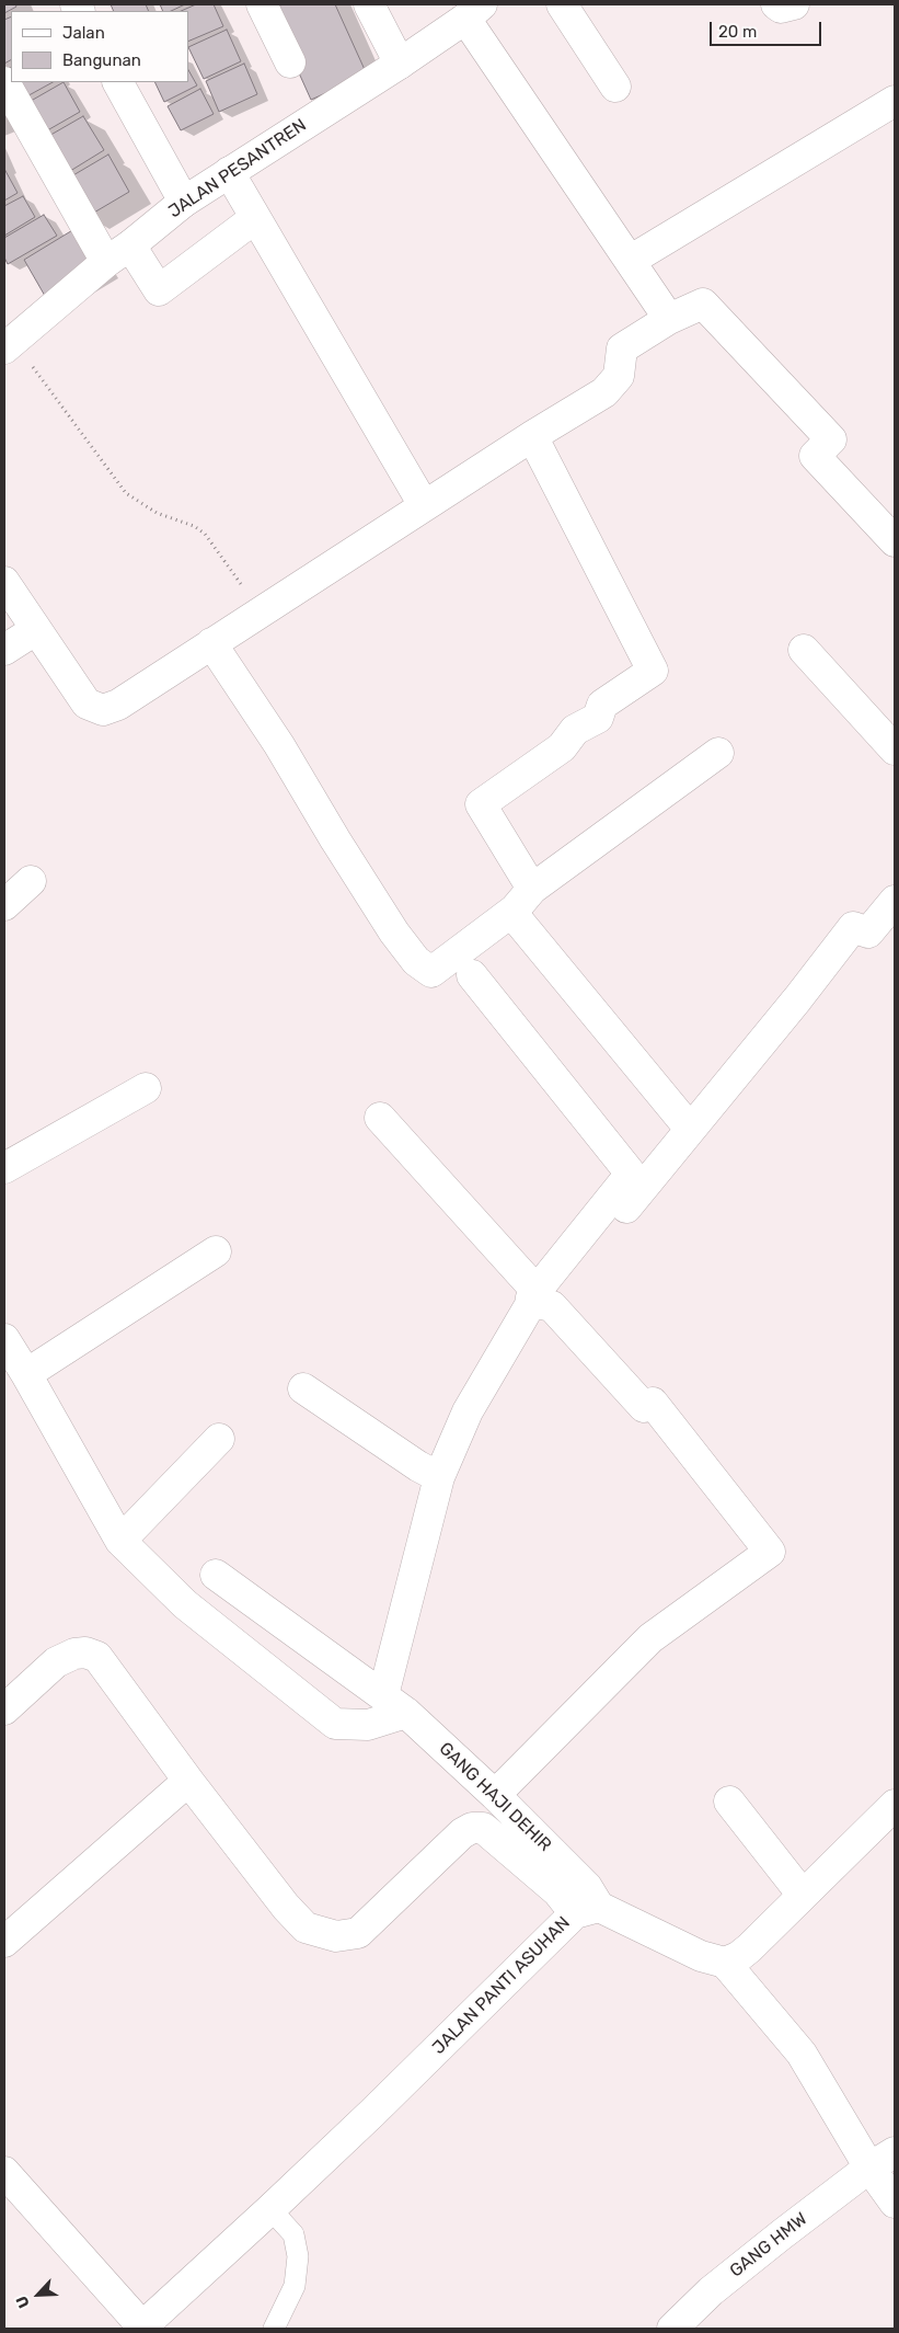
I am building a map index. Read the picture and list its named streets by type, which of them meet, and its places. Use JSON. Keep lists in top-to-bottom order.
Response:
{
  "streets": {
    "street": [
      "JALAN PESANTREN",
      "GANG HAJI DEHIR",
      "JALAN PANTI ASUHAN",
      "GANG HMW"
    ]
  },
  "crossings": [
    ["GANG HAJI DEHIR", "JALAN PANTI ASUHAN"]
  ],
  "legend": ["Jalan", "Bangunan"],
  "scale_bar": "20 m",
  "north": "bottom left"
}
